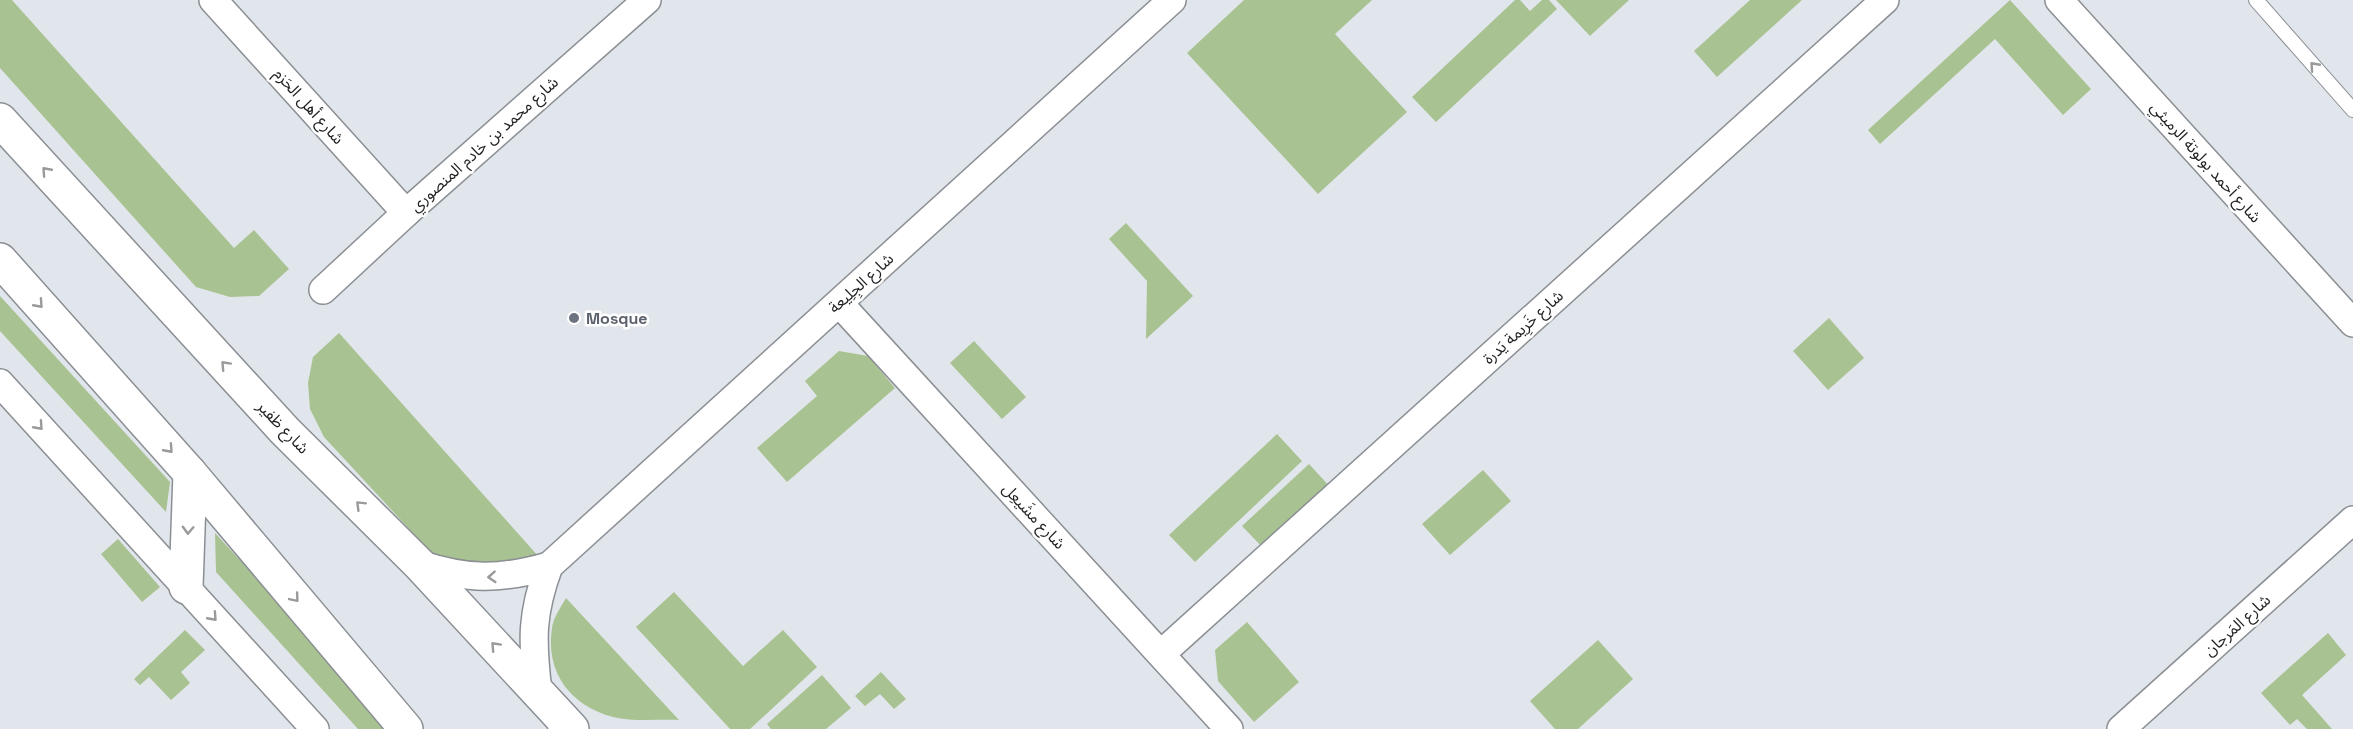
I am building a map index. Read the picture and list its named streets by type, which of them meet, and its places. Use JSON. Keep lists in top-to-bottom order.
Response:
{
  "streets": {
    "main road": ["شارع ظفير"],
    "street": [
      "شارع أهل الحَزم",
      "شارع محمد بن خادم المنصوري",
      "شارع أحمد بولوتة الرميثي",
      "شارع الجِلِيعة",
      "شارع خَرِيمة يَدرة",
      "شارع مشَيعِل",
      "شارع المَرجان"
    ]
  },
  "crossings": [
    ["شارع أهل الحَزم", "شارع محمد بن خادم المنصوري"],
    ["شارع الجِلِيعة", "شارع ظفير"],
    ["شارع الجِلِيعة", "شارع مشَيعِل"],
    ["شارع خَرِيمة يَدرة", "شارع مشَيعِل"]
  ],
  "places": ["Mosque"]
}
